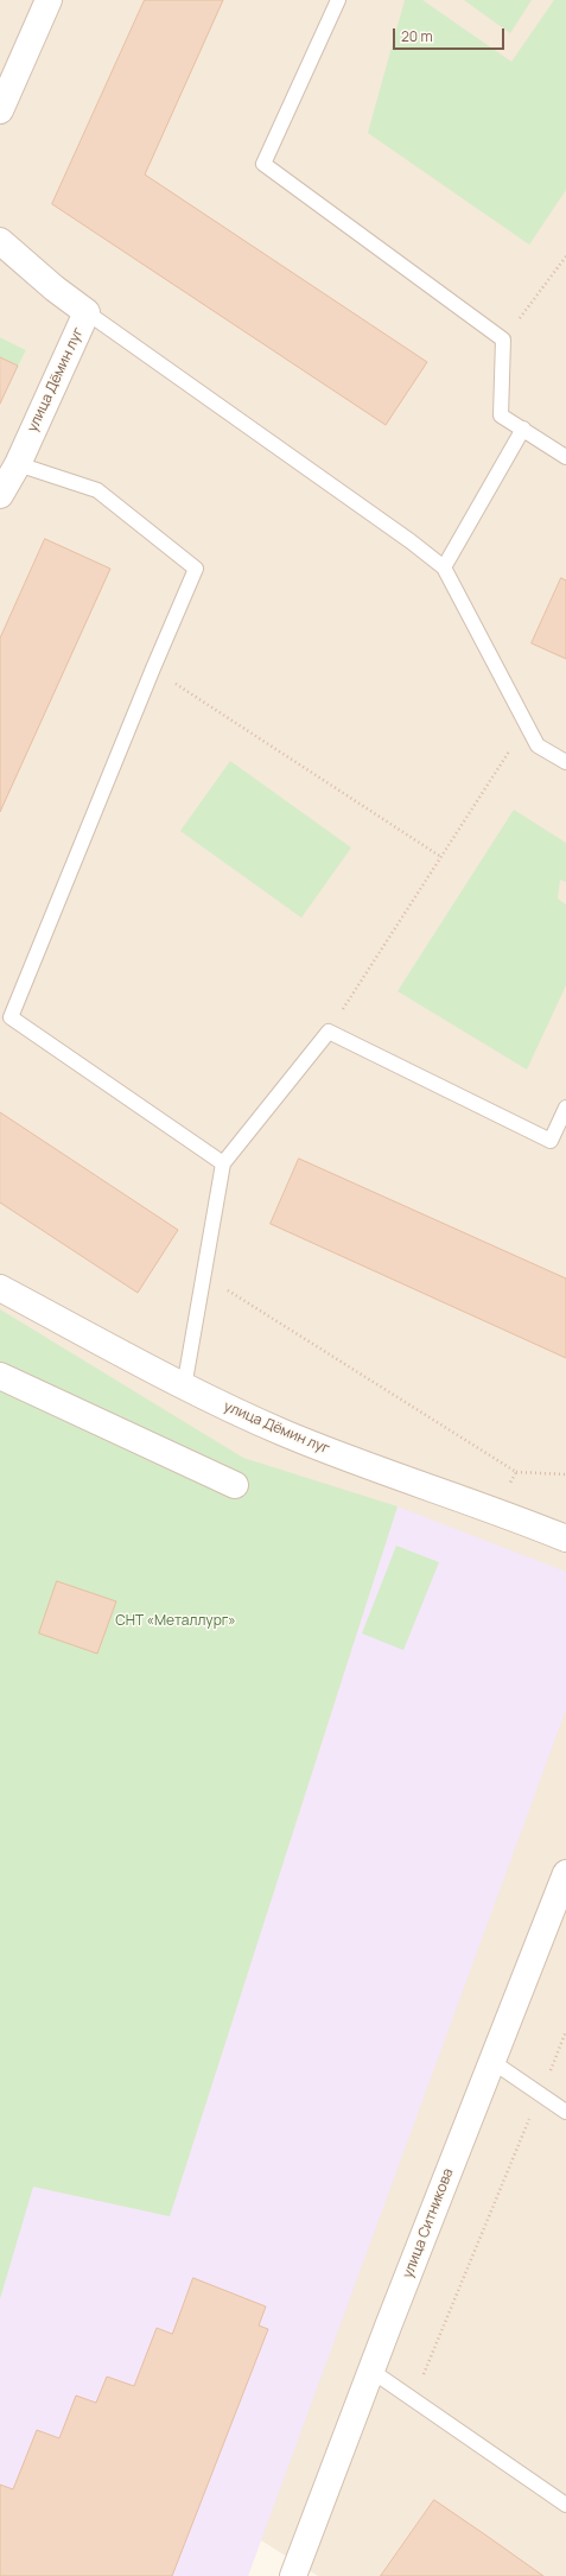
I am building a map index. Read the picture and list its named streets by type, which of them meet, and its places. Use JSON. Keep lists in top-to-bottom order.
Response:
{
  "streets": {
    "street": ["улица Дёмин луг", "улица Ситникова"]
  },
  "parks": ["СНТ «Металлург»"],
  "scale_bar": "20 m"
}
